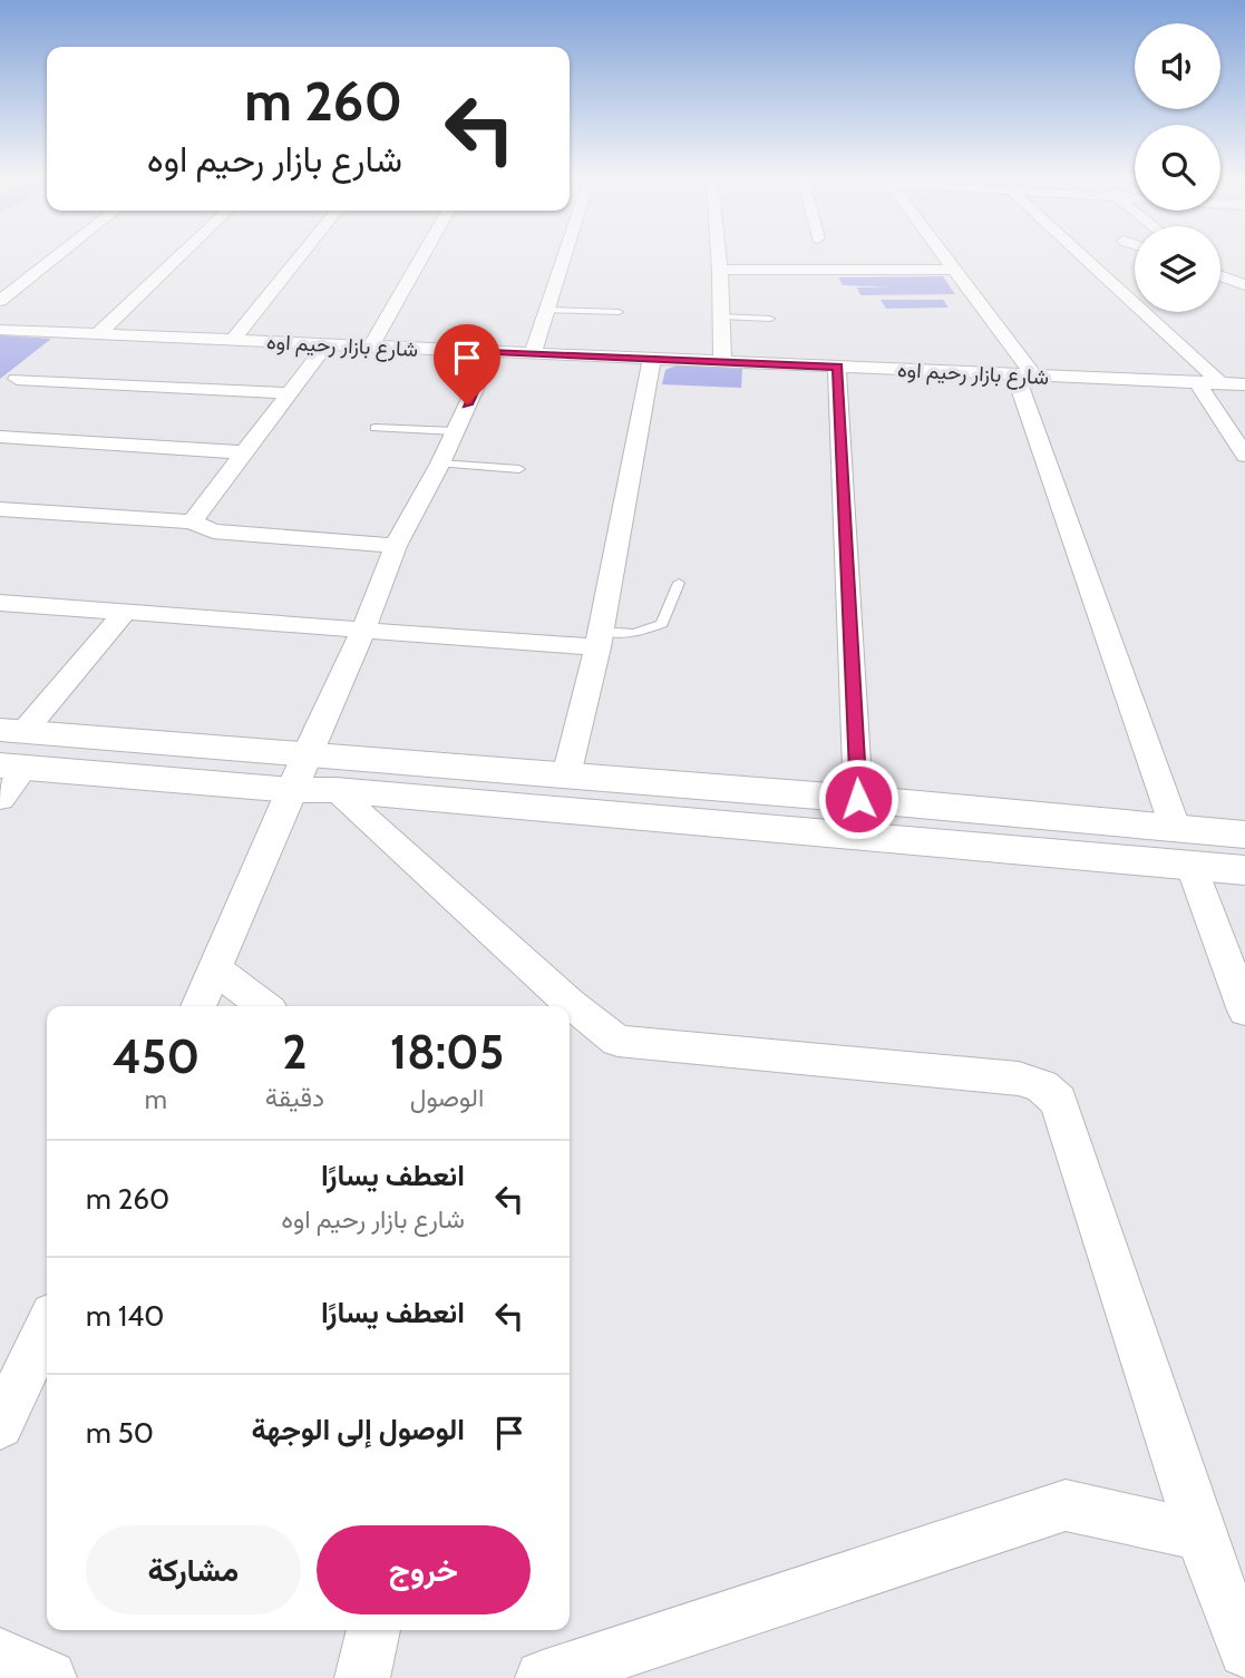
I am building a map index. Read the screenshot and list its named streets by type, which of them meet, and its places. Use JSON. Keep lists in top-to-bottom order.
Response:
{
  "streets": {
    "street": ["شارع بازار رحيم اوه"]
  },
  "page": {
    "turn": ["260 m", "شارع بازار رحيم اوه"],
    "eta": [
      "18:05",
      "الوصول",
      "2",
      "دقيقة",
      "450",
      "m"
    ],
    "list": [
      {
        "name": "انعطف يسارًا",
        "note": "شارع بازار رحيم اوه",
        "value": "260 m"
      },
      {
        "name": "انعطف يسارًا",
        "value": "140 m"
      },
      {
        "name": "الوصول إلى الوجهة",
        "value": "50 m"
      }
    ],
    "buttons": ["خروج", "مشاركة"]
  }
}
